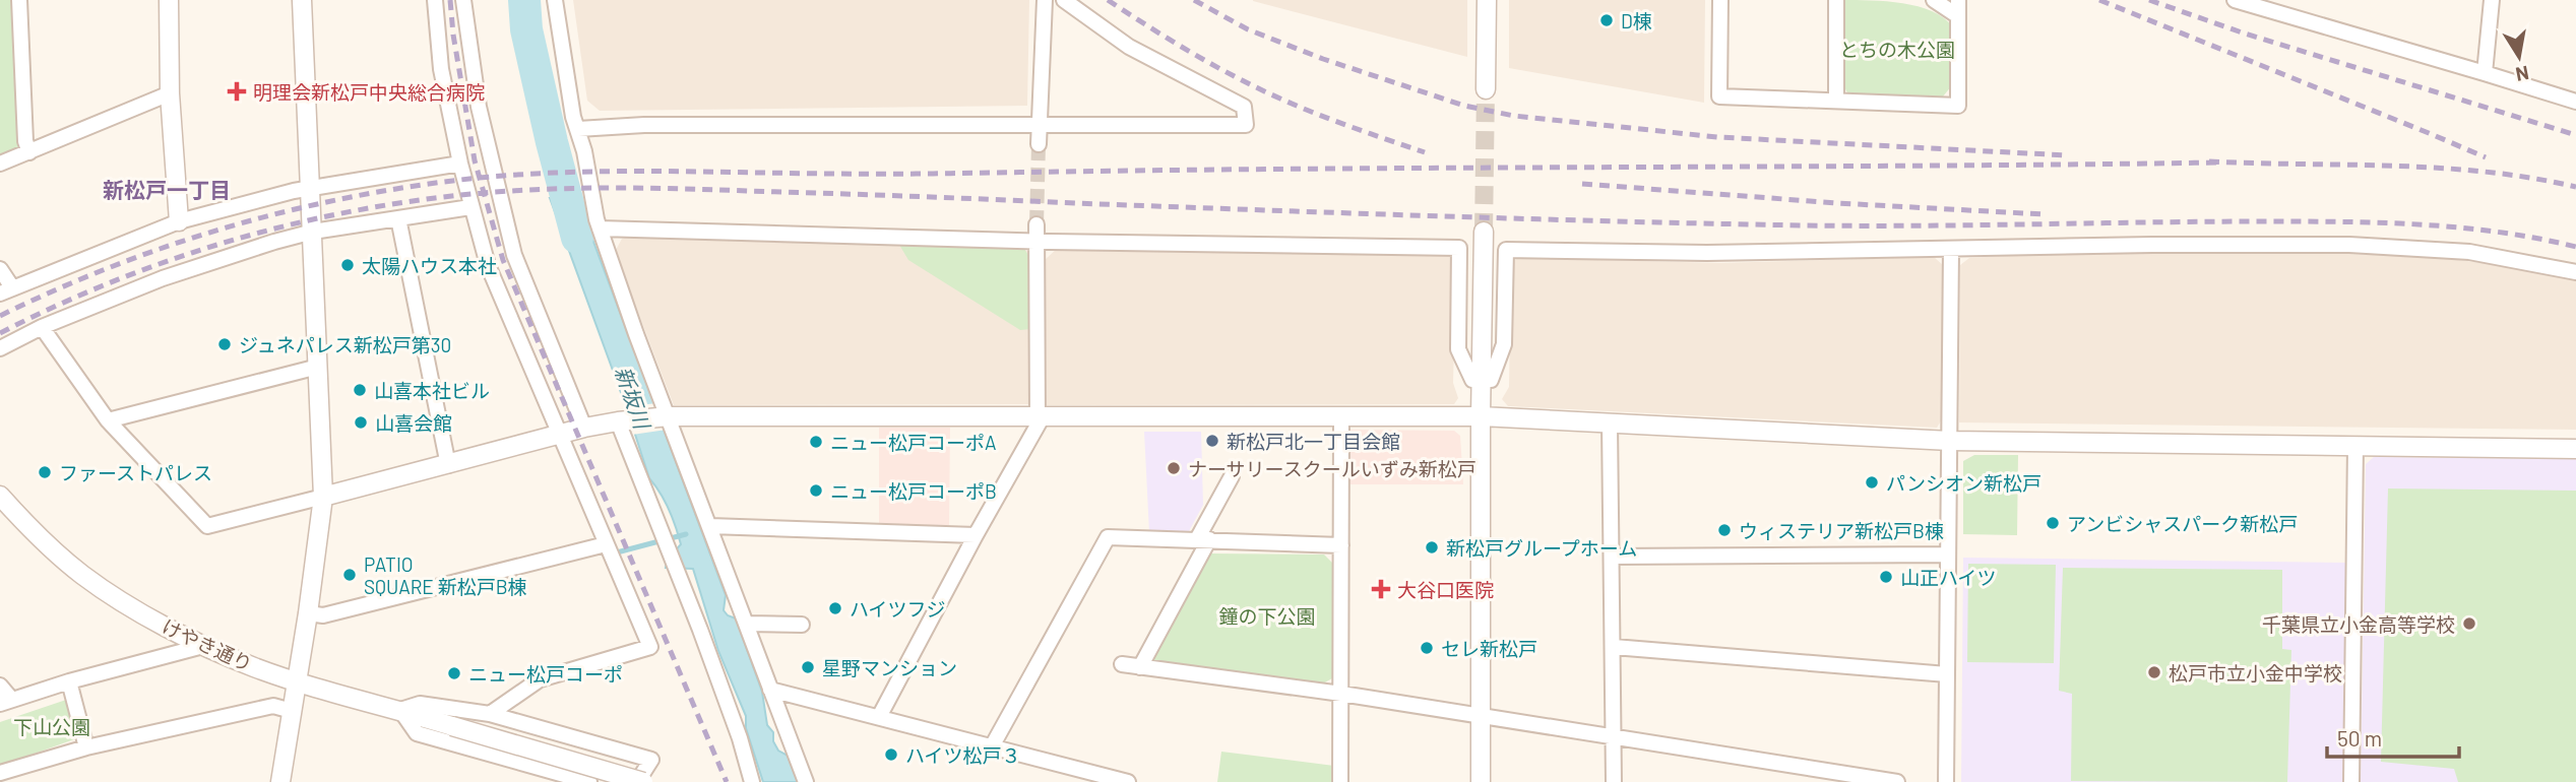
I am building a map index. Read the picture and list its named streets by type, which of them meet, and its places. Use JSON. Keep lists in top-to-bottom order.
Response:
{
  "streets": {
    "street": ["けやき通り"]
  },
  "districts": ["新松戸一丁目"],
  "water": ["新坂川"],
  "parks": ["とちの木公園", "鐘の下公園", "下山公園"],
  "places": {
    "other": [
      "D棟",
      "太陽ハウス本社",
      "ジュネパレス新松戸第30",
      "山喜本社ビル",
      "山喜会館",
      "新松戸北一丁目会館",
      "ニュー松戸コーポA",
      "ナーサリースクールいずみ新松戸",
      "ファーストパレス",
      "パンシオン新松戸",
      "ニュー松戸コーポB",
      "アンビシャスパーク新松戸",
      "ウィステリア新松戸B棟",
      "新松戸グループホーム",
      "PATIO SQUARE 新松戸B棟",
      "山正ハイツ",
      "ハイツフジ",
      "千葉県立小金高等学校",
      "セレ新松戸",
      "星野マンション",
      "松戸市立小金中学校",
      "ニュー松戸コーポ",
      "ハイツ松戸３"
    ],
    "health": ["明理会新松戸中央総合病院", "大谷口医院"]
  },
  "scale_bar": "50 m",
  "north": "bottom"
}
